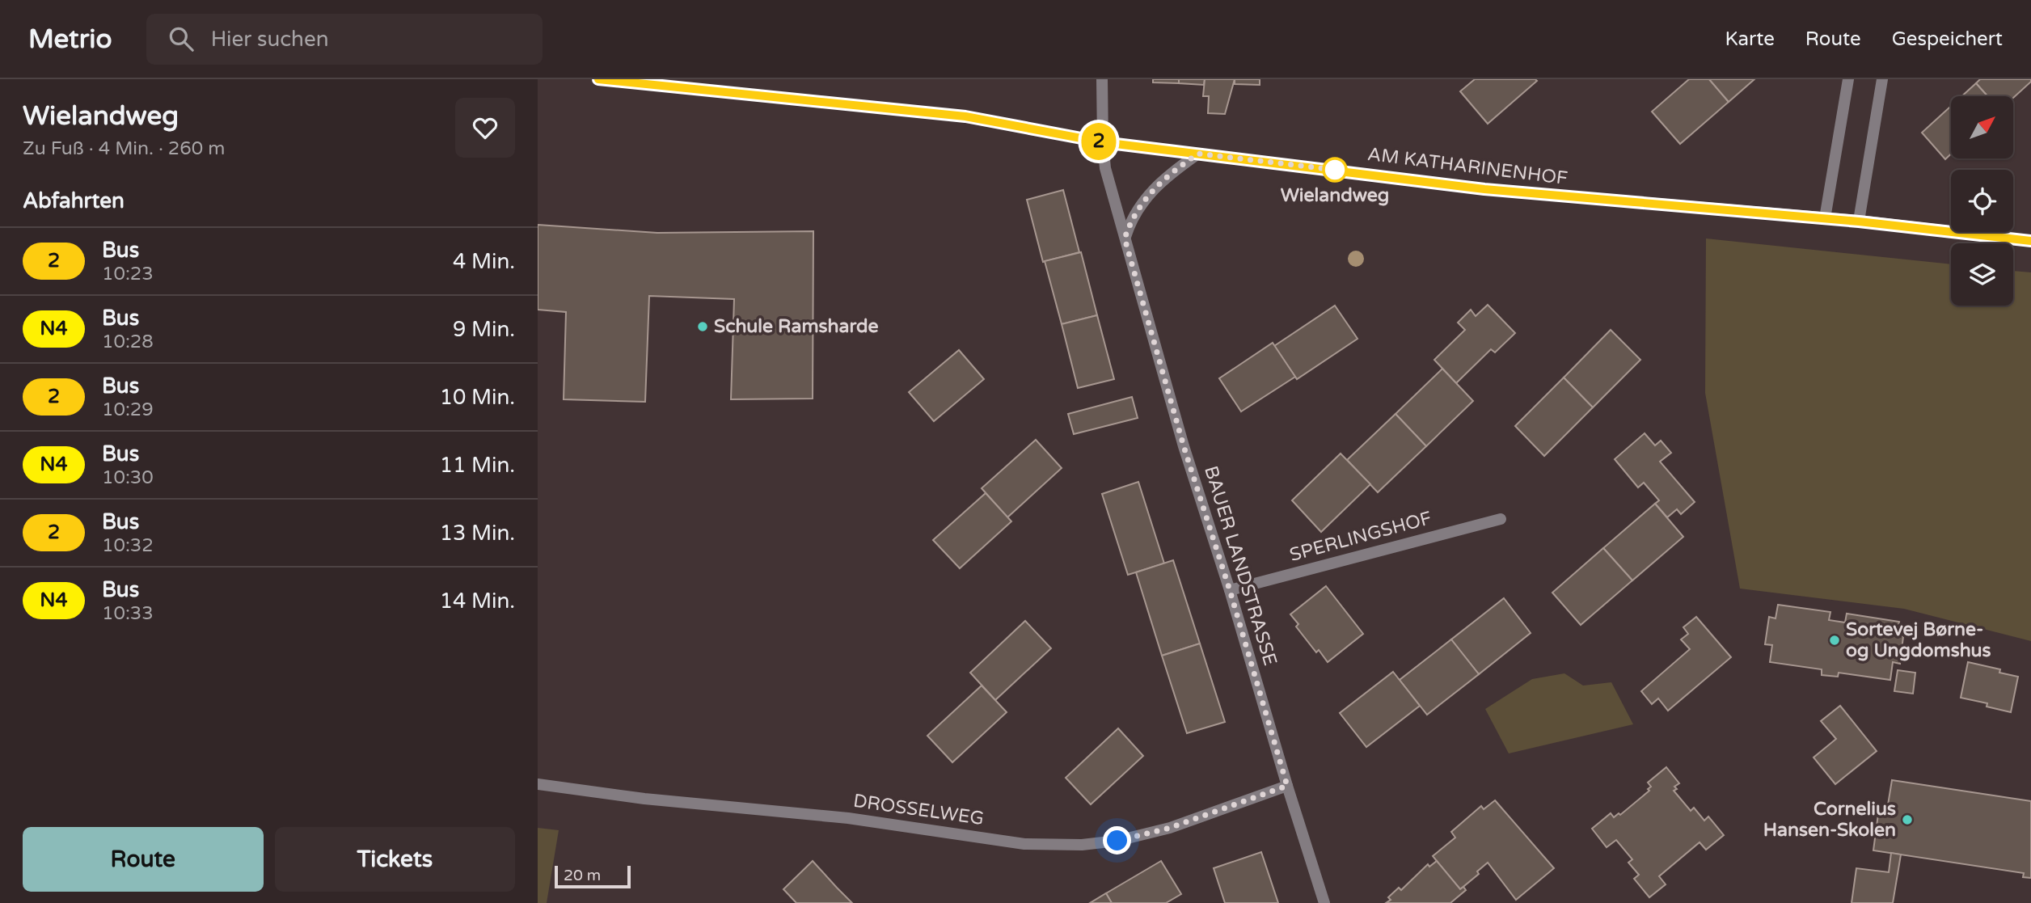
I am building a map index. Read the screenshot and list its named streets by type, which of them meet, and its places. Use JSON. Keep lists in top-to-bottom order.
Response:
{
  "streets": {
    "street": [
      "AM KATHARINENHOF",
      "SPERLINGSHOF",
      "BAUER LANDSTRASSE",
      "DROSSELWEG"
    ]
  },
  "crossings": [
    ["AM KATHARINENHOF", "BAUER LANDSTRASSE"],
    ["SPERLINGSHOF", "BAUER LANDSTRASSE"],
    ["BAUER LANDSTRASSE", "DROSSELWEG"]
  ],
  "places": [
    "Wielandweg",
    "Schule Ramsharde",
    "Sortevej Børne- og Ungdomshus",
    "Cornelius Hansen-Skolen"
  ],
  "lines": ["bus line 2"],
  "scale_bar": "20 m",
  "north": "top right",
  "page": {
    "header": "Metrio",
    "search": "Hier suchen",
    "nav": ["Karte", "Route", "Gespeichert"],
    "heading": [
      ["Wielandweg", "Zu Fuß · 4 Min. · 260 m"],
      "Abfahrten"
    ],
    "on_map": "2",
    "list": [
      {
        "mark": "2",
        "name": "Bus",
        "note": "10:23",
        "value": "4 Min."
      },
      {
        "mark": "N4",
        "name": "Bus",
        "note": "10:28",
        "value": "9 Min."
      },
      {
        "mark": "2",
        "name": "Bus",
        "note": "10:29",
        "value": "10 Min."
      },
      {
        "mark": "N4",
        "name": "Bus",
        "note": "10:30",
        "value": "11 Min."
      },
      {
        "mark": "2",
        "name": "Bus",
        "note": "10:32",
        "value": "13 Min."
      },
      {
        "mark": "N4",
        "name": "Bus",
        "note": "10:33",
        "value": "14 Min."
      }
    ],
    "buttons": ["Route", "Tickets"],
    "scale": "20 m"
  }
}
